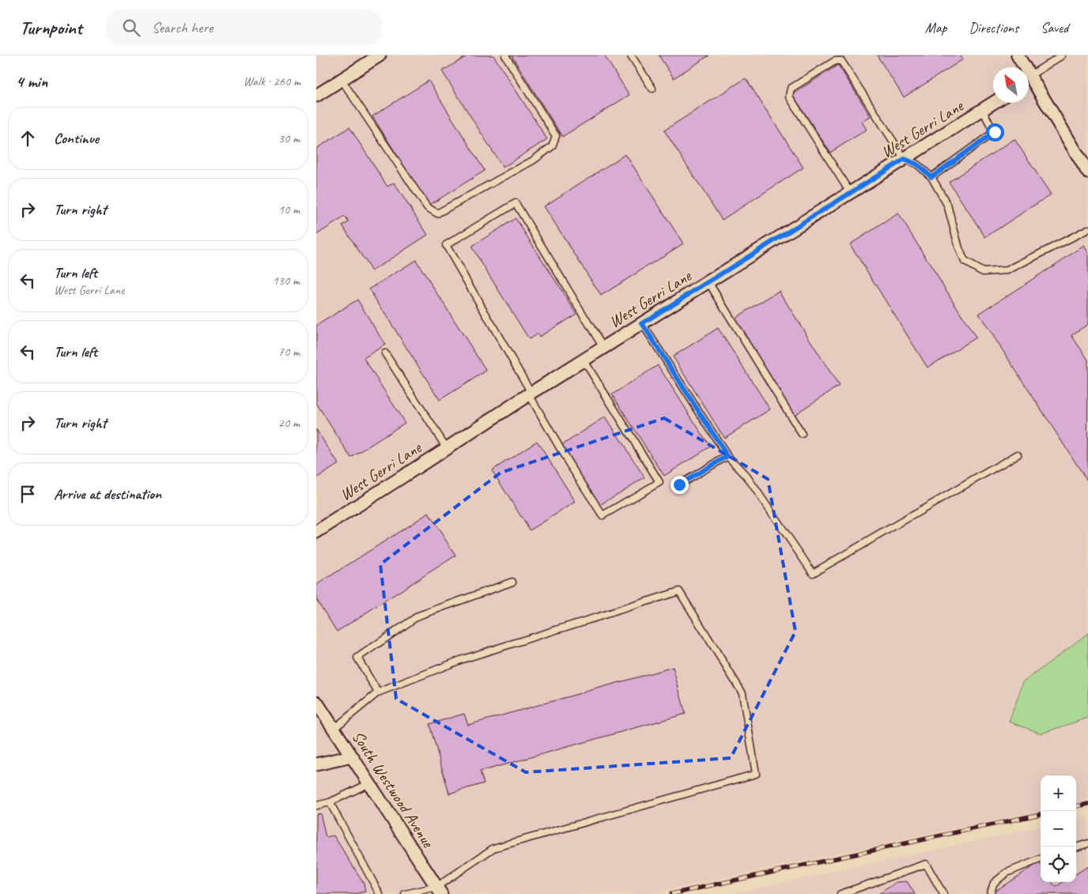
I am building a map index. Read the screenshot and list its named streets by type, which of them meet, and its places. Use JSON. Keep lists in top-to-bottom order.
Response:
{
  "streets": {
    "street": ["West Gerri Lane", "South Westwood Avenue"]
  },
  "north": "top left",
  "page": {
    "header": "Turnpoint",
    "search": "Search here",
    "nav": ["Map", "Directions", "Saved"],
    "heading": ["4 min", "Walk · 260 m"],
    "list": [
      ["Continue", "30 m"],
      ["Turn right", "10 m"],
      ["Turn left", "West Gerri Lane", "130 m"],
      ["Turn left", "70 m"],
      ["Turn right", "20 m"],
      "Arrive at destination"
    ],
    "map_buttons": ["+", "−"]
  }
}
